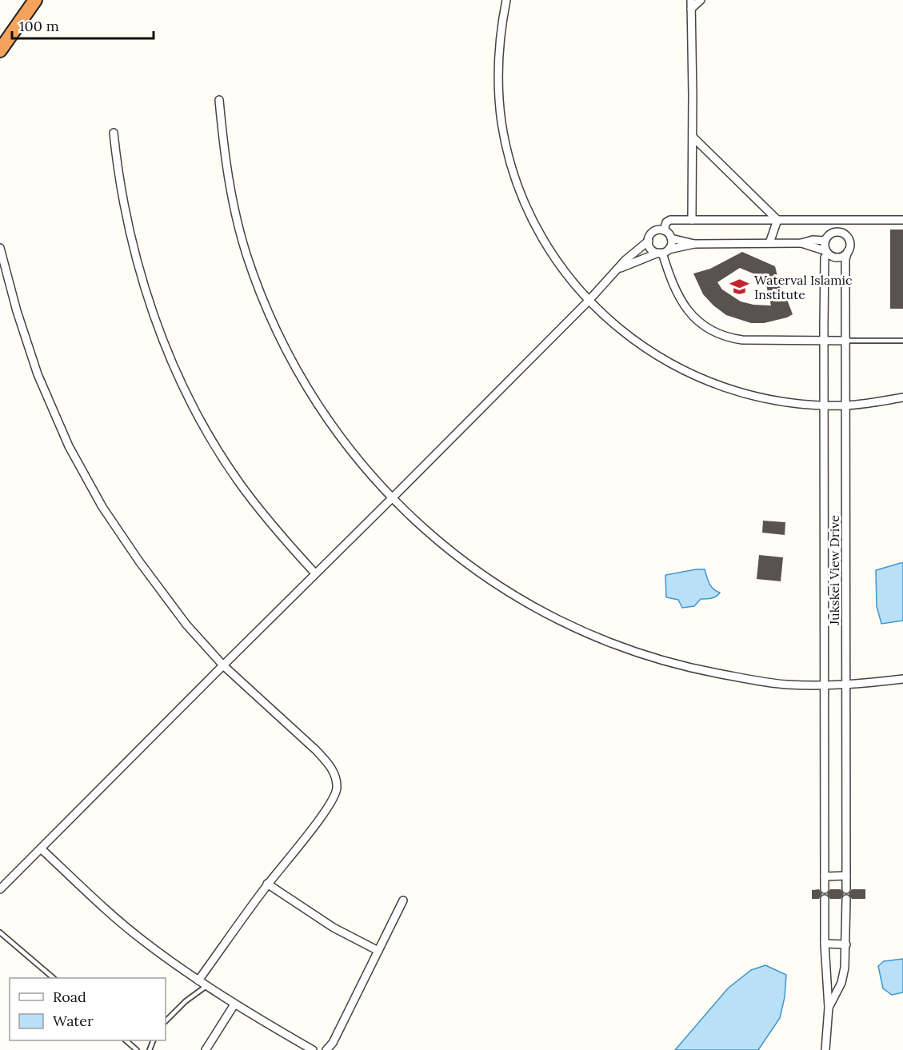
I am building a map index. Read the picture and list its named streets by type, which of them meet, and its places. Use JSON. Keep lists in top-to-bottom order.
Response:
{
  "streets": {
    "street": ["Jukskei View Drive"]
  },
  "places": {
    "school or university": ["Waterval Islamic Institute"]
  },
  "legend": ["Road", "Water"],
  "scale_bar": "100 m"
}
